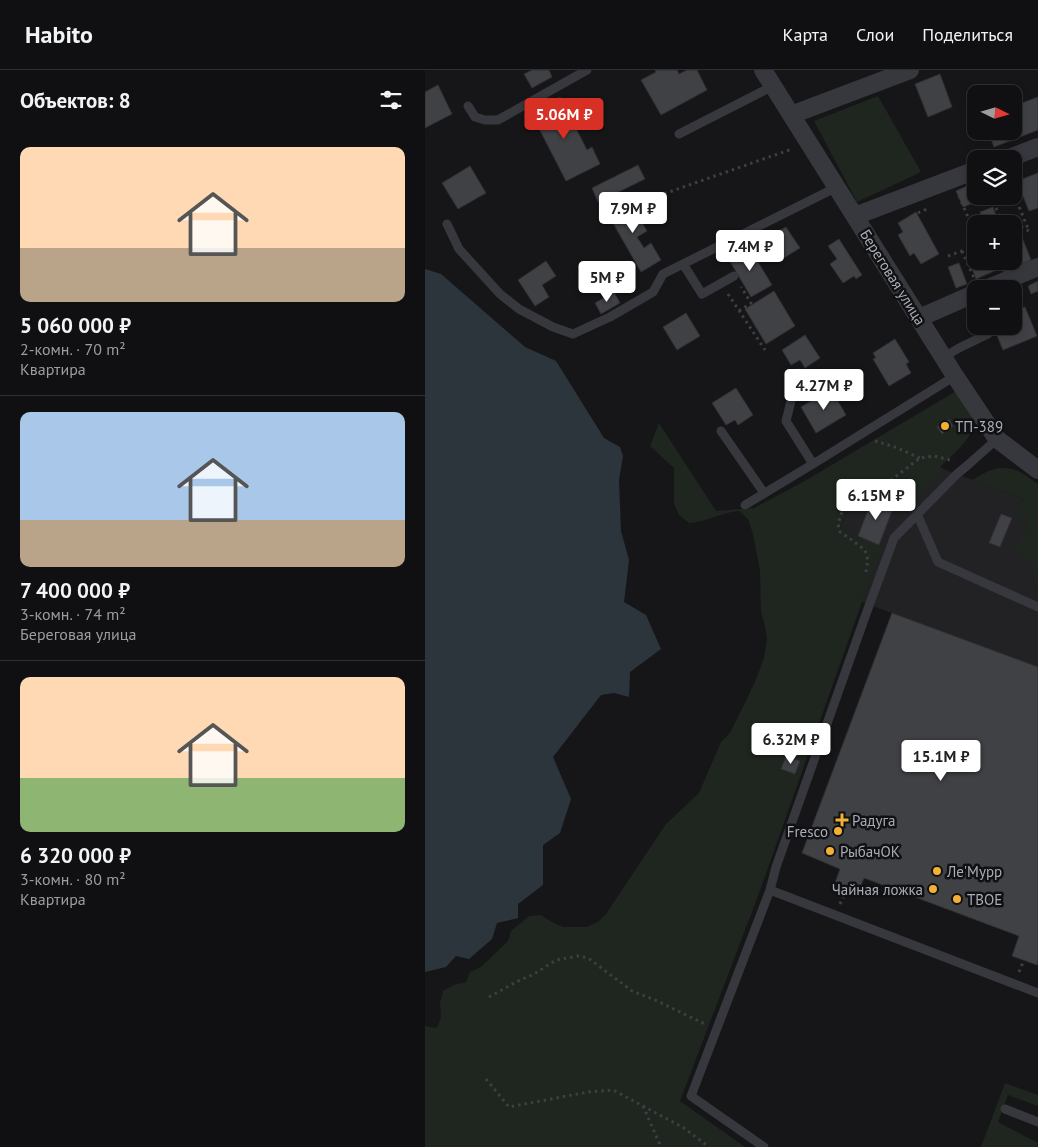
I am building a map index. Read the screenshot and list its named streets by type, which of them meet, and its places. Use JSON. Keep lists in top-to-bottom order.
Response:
{
  "streets": {
    "street": ["Береговая улица"]
  },
  "places": {
    "other": [
      "ТП-389",
      "Fresco",
      "РыбачОК",
      "Ле'Мурр",
      "Чайная ложка",
      "ТВОЕ"
    ],
    "health": ["Радуга"]
  },
  "north": "right",
  "page": {
    "header": "Habito",
    "nav": ["Карта", "Слои", "Поделиться"],
    "heading": "Объектов: 8",
    "map_buttons": ["+", "−"],
    "price": [
      "5.06M ₽",
      "7.9M ₽",
      "7.4M ₽",
      "5M ₽",
      "4.27M ₽",
      "6.15M ₽",
      "6.32M ₽",
      "15.1M ₽"
    ],
    "list": [
      {
        "name": "5 060 000 ₽",
        "note": "2-комн. · 70 m² · Квартира"
      },
      {
        "name": "7 400 000 ₽",
        "note": "3-комн. · 74 m² · Береговая улица"
      },
      {
        "name": "6 320 000 ₽",
        "note": "3-комн. · 80 m² · Квартира"
      }
    ]
  }
}
